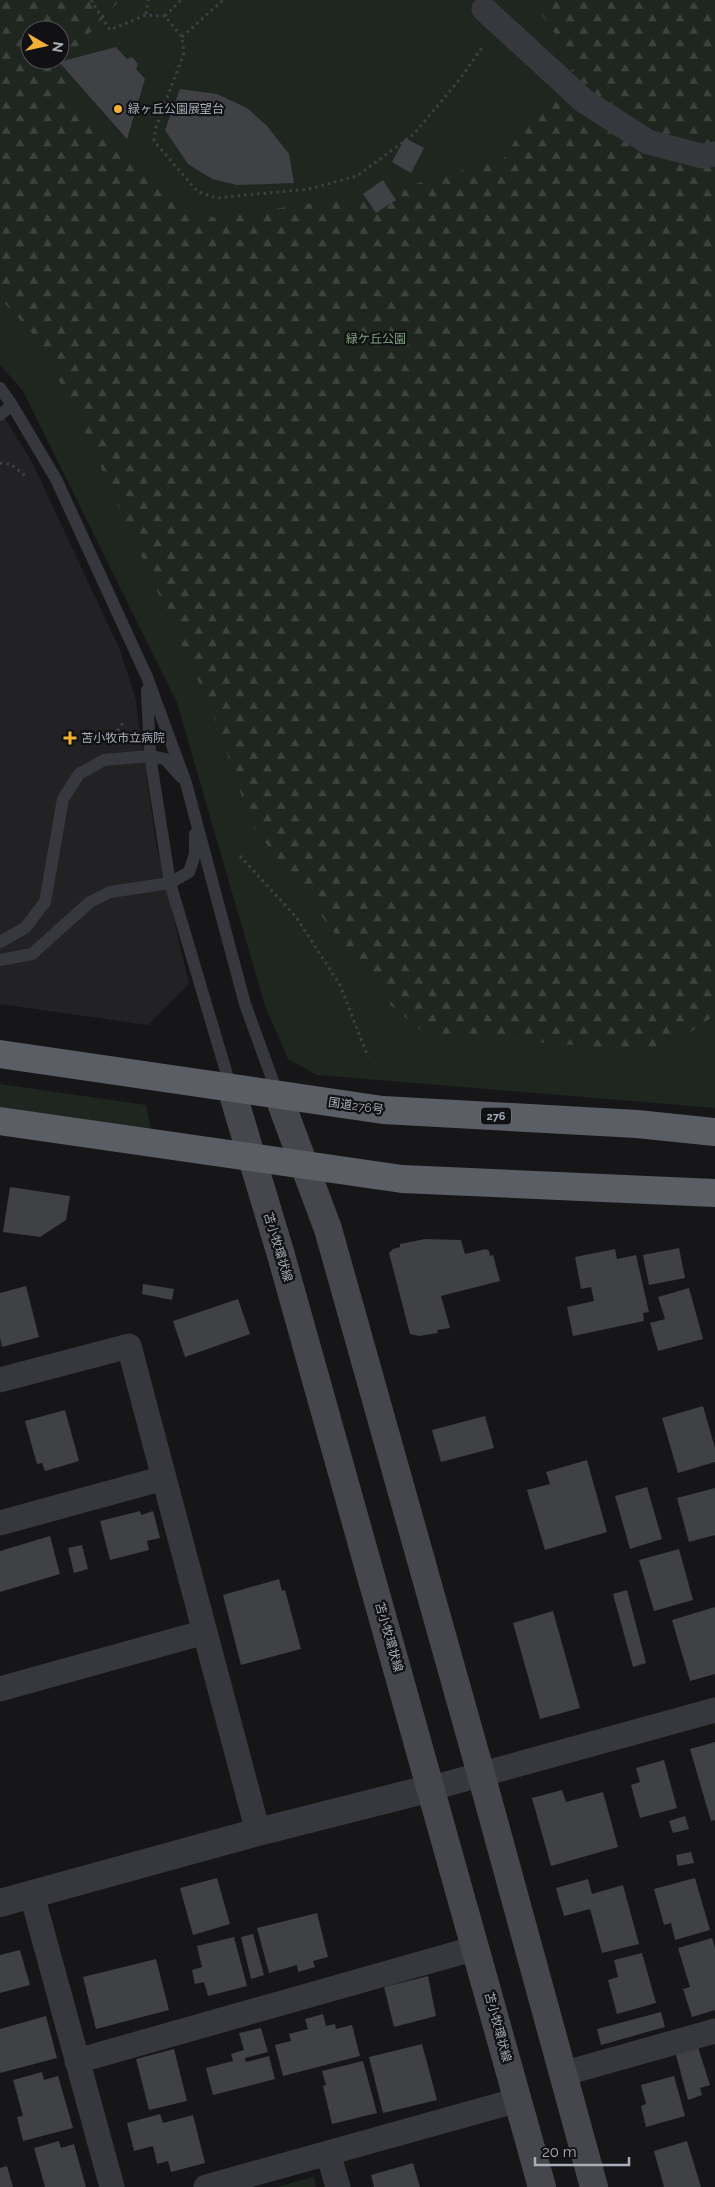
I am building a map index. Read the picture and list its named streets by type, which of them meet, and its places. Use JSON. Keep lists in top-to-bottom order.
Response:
{
  "streets": {
    "highway": ["国道276号", "276"],
    "main road": ["苫小牧環状線"]
  },
  "crossings": [
    ["国道276号", "苫小牧環状線"]
  ],
  "parks": ["緑ケ丘公園"],
  "places": {
    "other": ["緑ヶ丘公園展望台"],
    "health": ["苫小牧市立病院"]
  },
  "scale_bar": "20 m",
  "north": "right"
}
